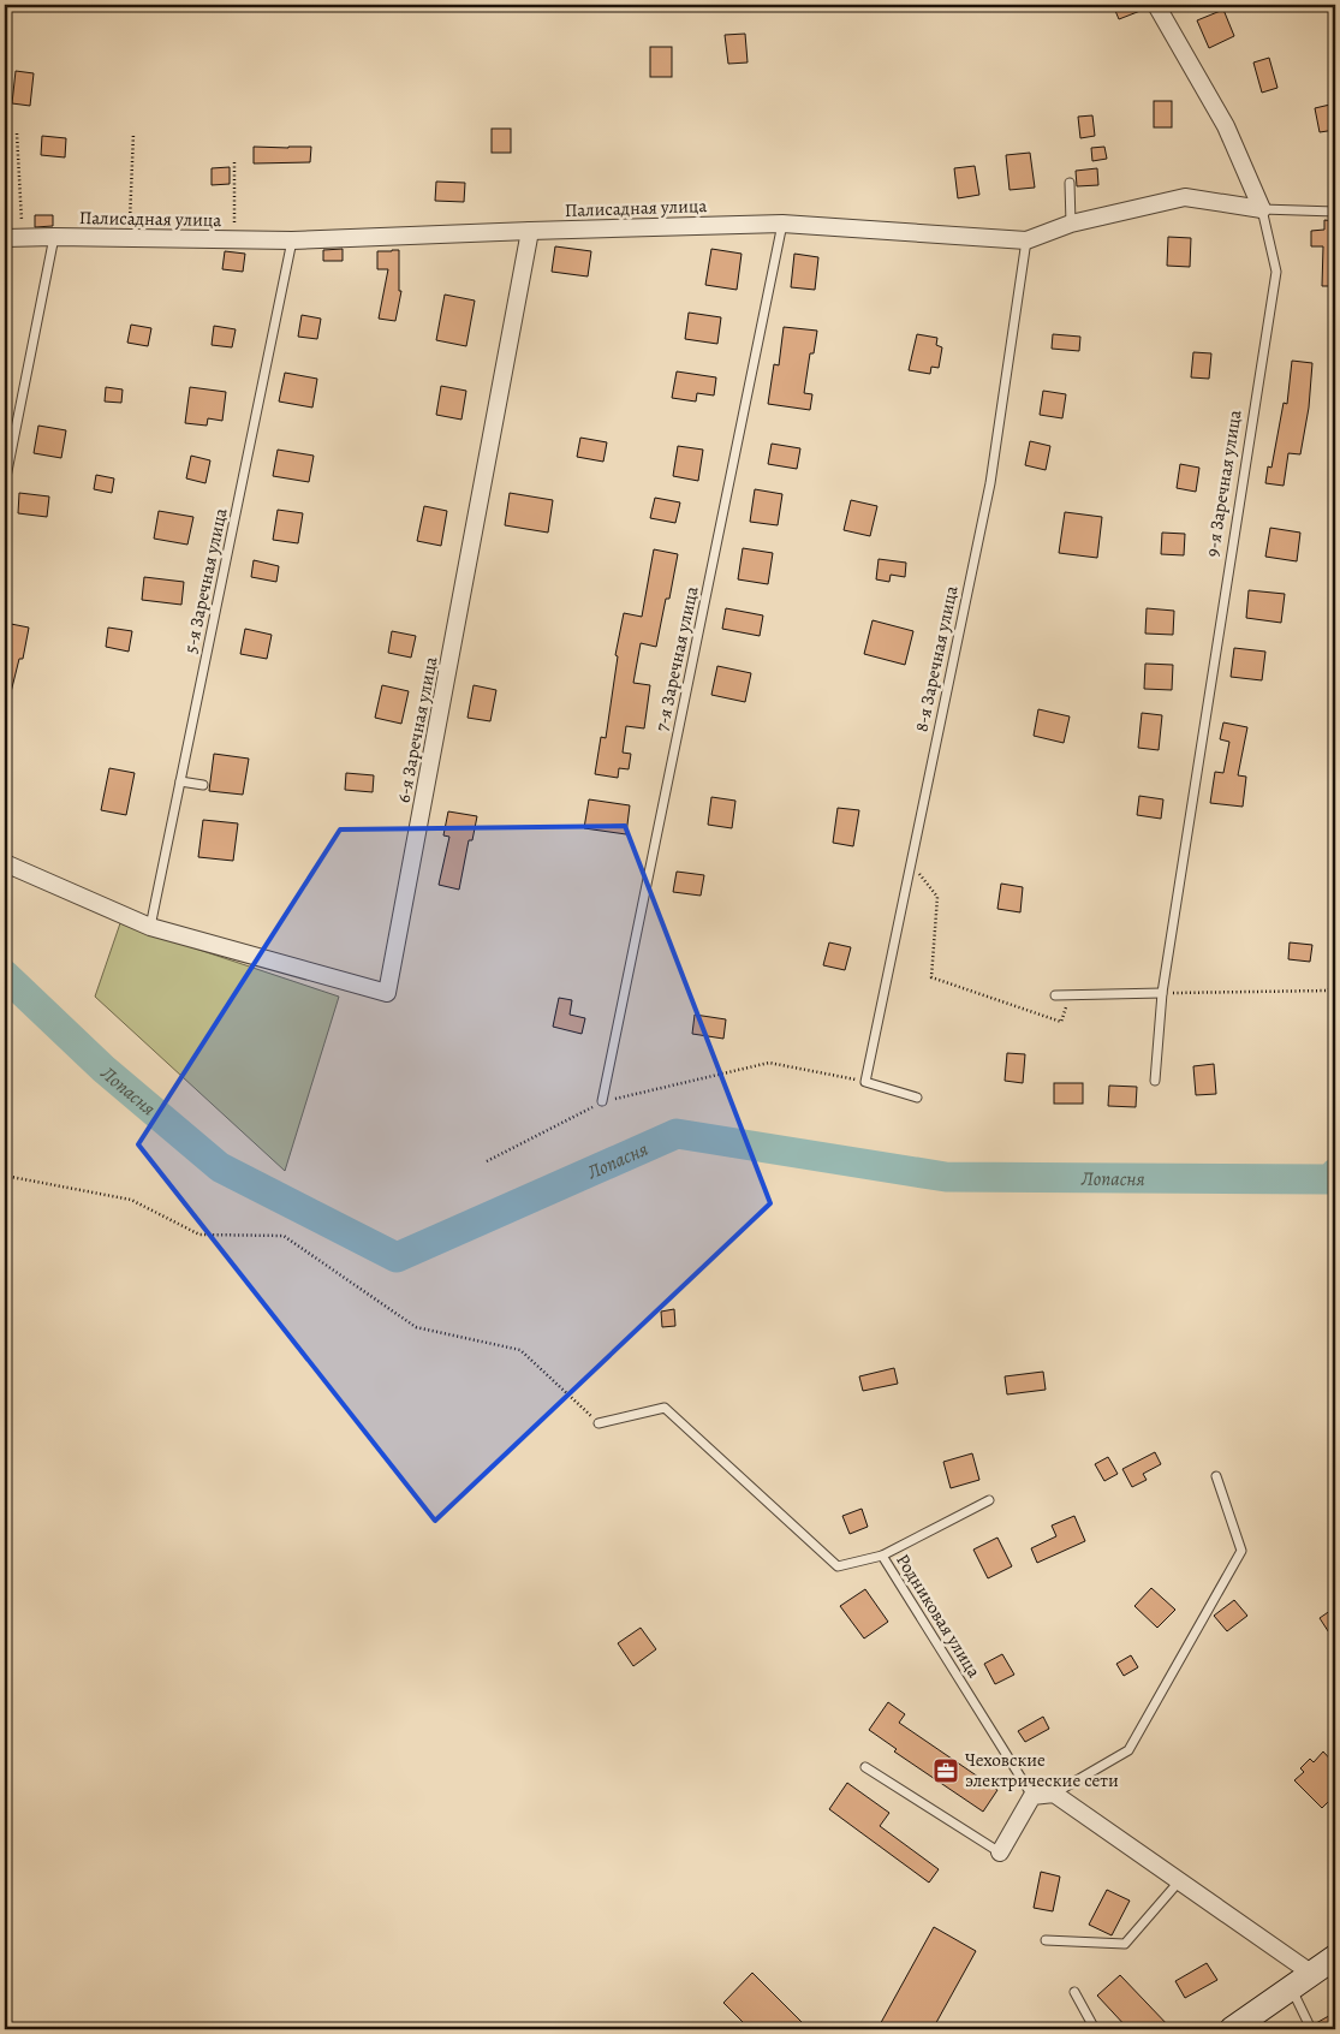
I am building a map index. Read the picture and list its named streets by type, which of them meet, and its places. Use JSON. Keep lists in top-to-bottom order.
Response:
{
  "streets": {
    "street": ["Палисадная улица", "9-я Заречная улица", "6-я Заречная улица"],
    "lane": [
      "5-я Заречная улица",
      "7-я Заречная улица",
      "8-я Заречная улица",
      "Родниковая улица"
    ]
  },
  "crossings": [
    ["Палисадная улица", "9-я Заречная улица"],
    ["Палисадная улица", "5-я Заречная улица"],
    ["Палисадная улица", "7-я Заречная улица"],
    ["Палисадная улица", "8-я Заречная улица"],
    ["Палисадная улица", "6-я Заречная улица"],
    ["5-я Заречная улица", "6-я Заречная улица"]
  ],
  "water": ["Лопасня"],
  "places": {
    "office": ["Чеховские электрические сети"]
  }
}
